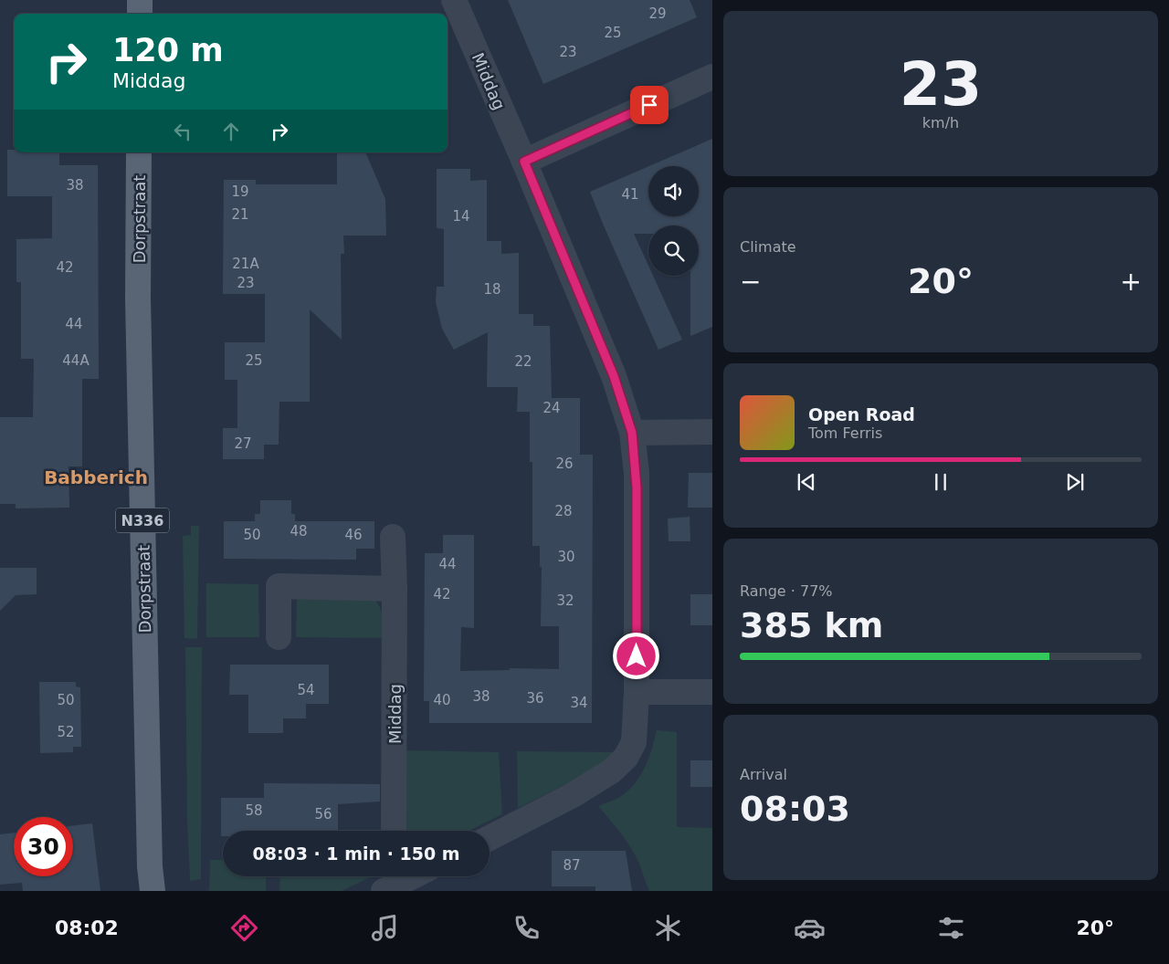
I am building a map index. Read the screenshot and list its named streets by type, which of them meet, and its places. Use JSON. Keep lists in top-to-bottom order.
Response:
{
  "streets": {
    "main road": ["Dorpstraat", "N336"],
    "street": ["Middag"]
  },
  "districts": ["Babberich"],
  "house_numbers": [
    "29",
    "25",
    "23",
    "38",
    "19",
    "41",
    "21",
    "14",
    "21A",
    "42",
    "23",
    "18",
    "44",
    "44A",
    "25",
    "22",
    "24",
    "27",
    "26",
    "28",
    "48",
    "50",
    "46",
    "30",
    "44",
    "42",
    "32",
    "54",
    "38",
    "36",
    "50",
    "40",
    "34",
    "52",
    "58",
    "56",
    "87"
  ],
  "page": {
    "tile": [
      ["23", "km/h"],
      "Climate",
      ["Range · 77%", "385 km"],
      ["Arrival", "08:03"]
    ],
    "turn": ["120 m", "Middag"],
    "heat": ["−", "20°", "+"],
    "song": ["Open Road", "Tom Ferris"],
    "limit": "30",
    "trip": "08:03 · 1 min · 150 m",
    "tabs": ["08:02", "20°"]
  }
}
